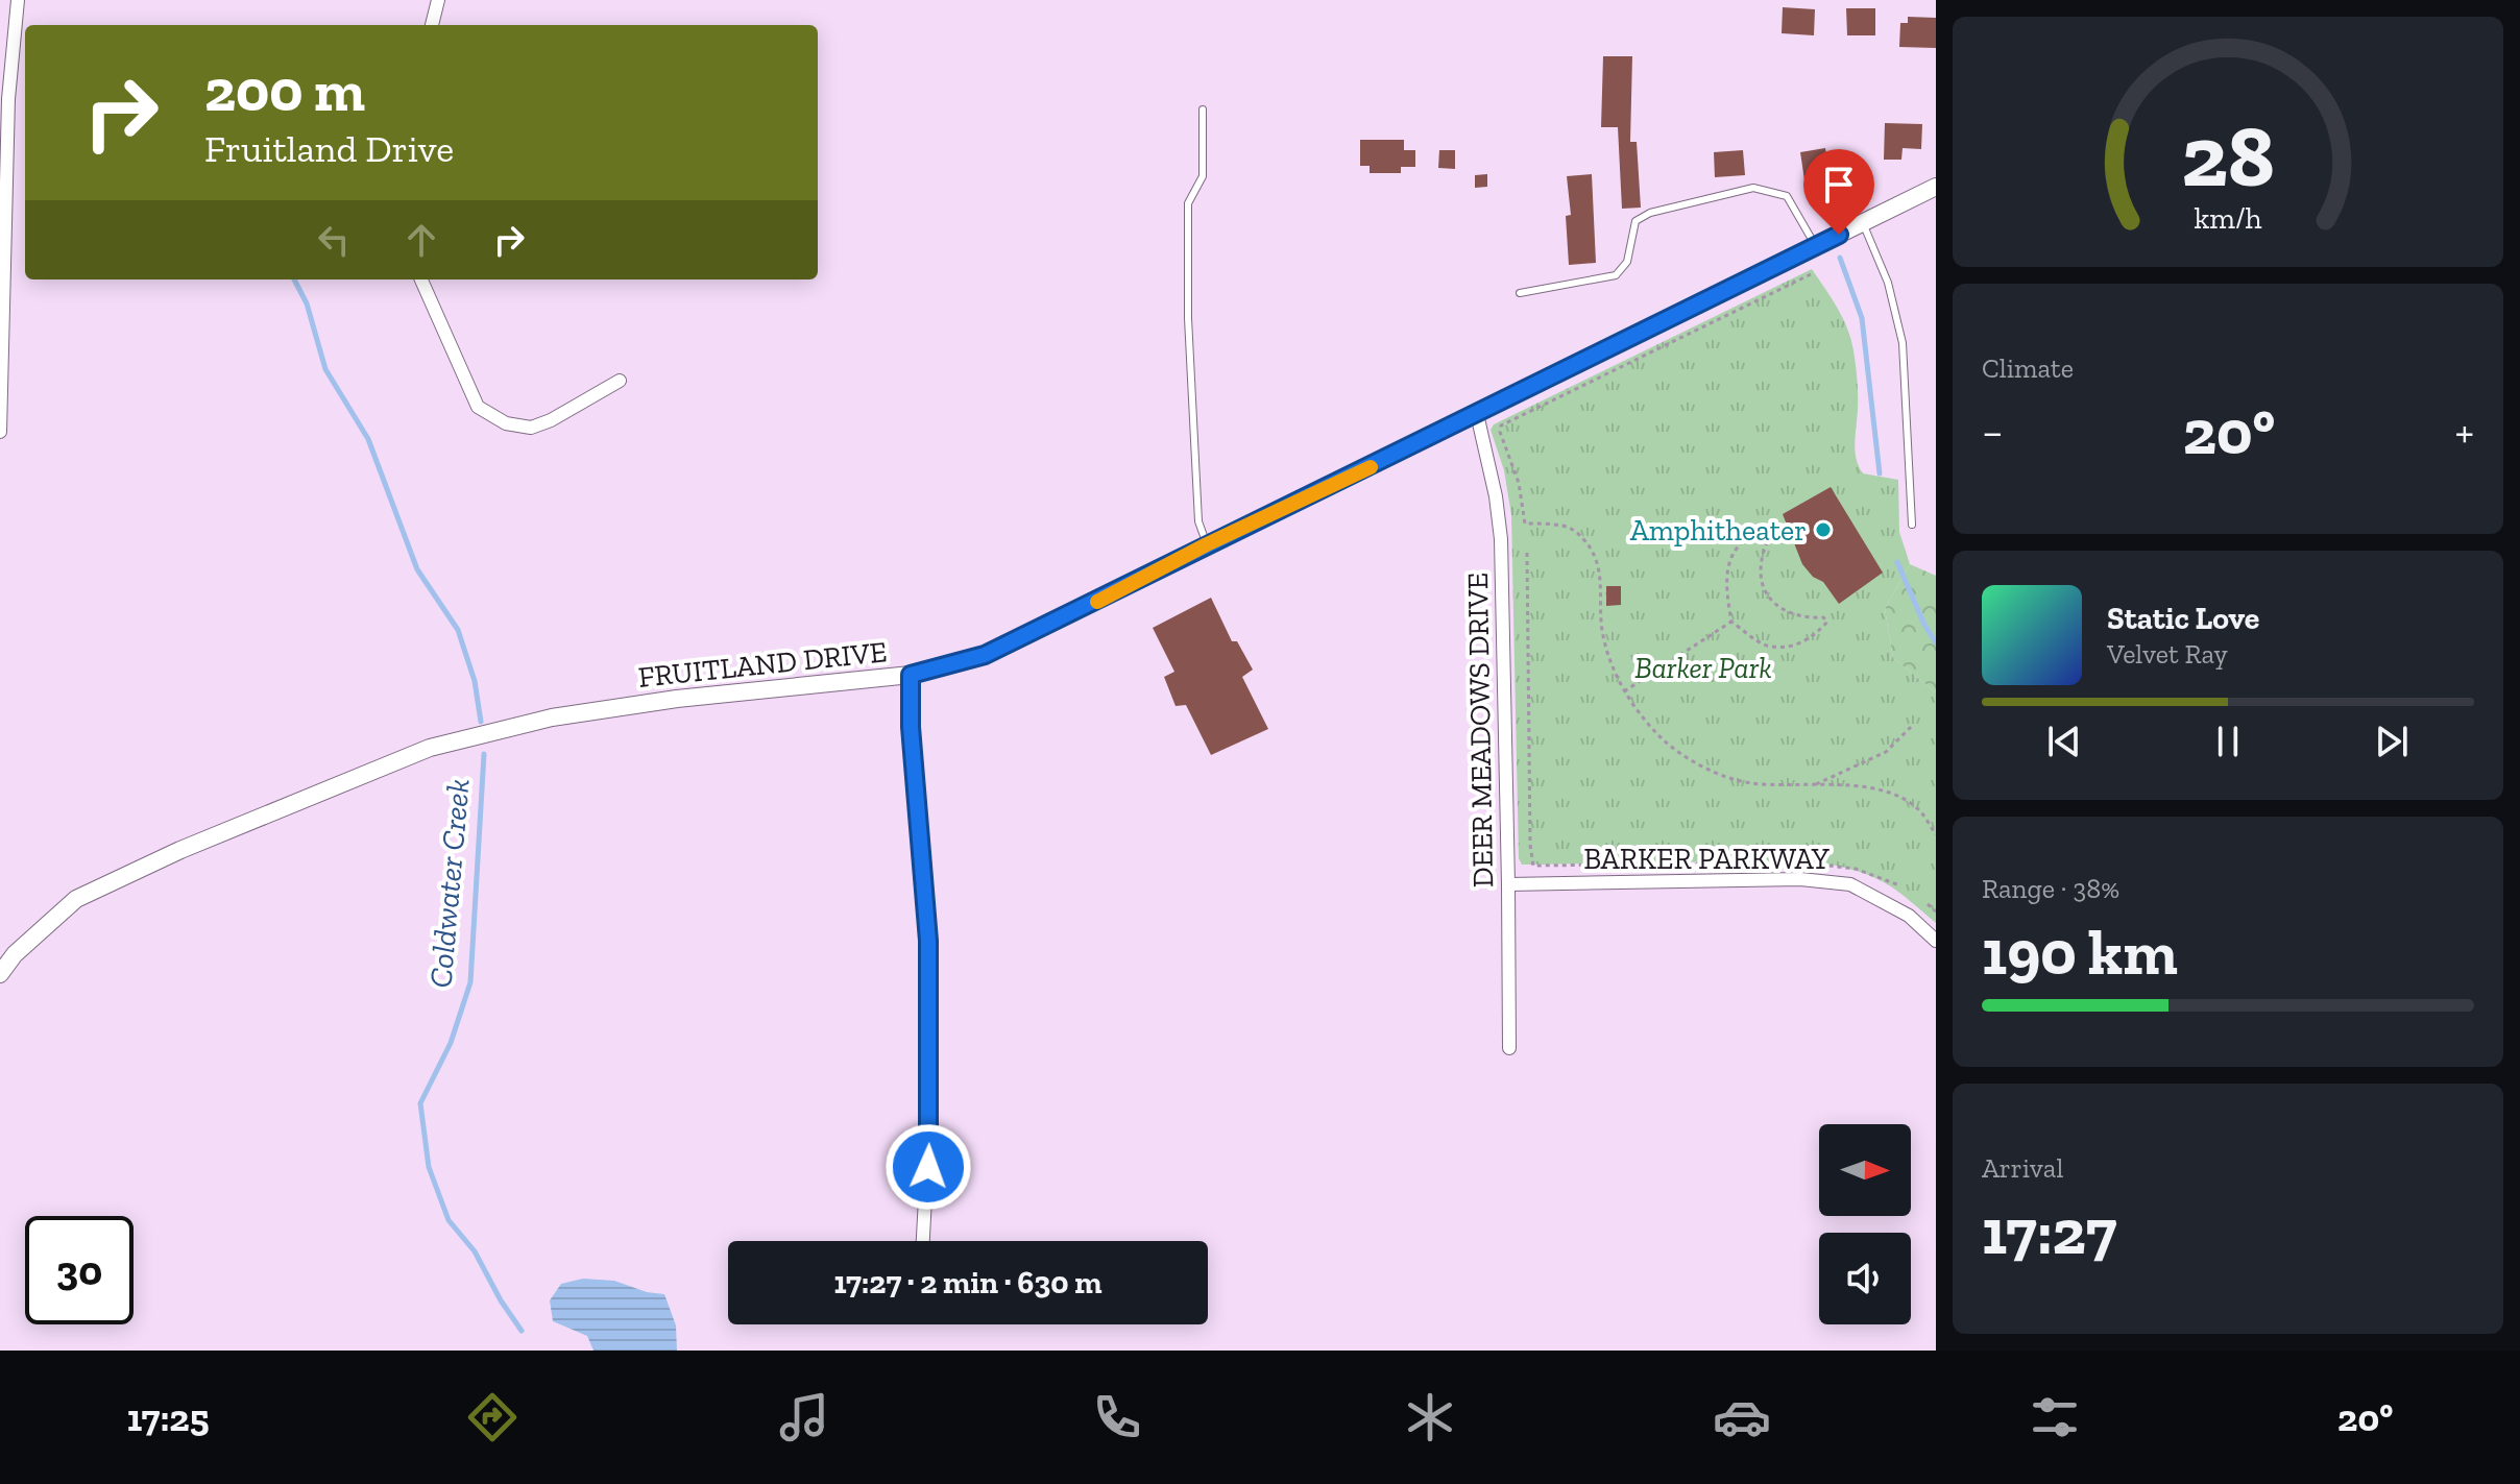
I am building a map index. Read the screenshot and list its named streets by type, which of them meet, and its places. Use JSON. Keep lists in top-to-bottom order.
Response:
{
  "streets": {
    "street": ["FRUITLAND DRIVE", "DEER MEADOWS DRIVE", "BARKER PARKWAY"]
  },
  "crossings": [
    ["FRUITLAND DRIVE", "DEER MEADOWS DRIVE"],
    ["DEER MEADOWS DRIVE", "BARKER PARKWAY"]
  ],
  "water": ["Coldwater Creek"],
  "parks": ["Barker Park"],
  "places": ["Amphitheater"],
  "north": "right",
  "page": {
    "turn": ["200 m", "Fruitland Drive"],
    "tile": [
      "Climate",
      ["Range · 38%", "190 km"],
      ["Arrival", "17:27"]
    ],
    "heat": ["−", "20°", "+"],
    "song": ["Static Love", "Velvet Ray"],
    "limit": "30",
    "trip": "17:27 · 2 min · 630 m",
    "tabs": ["17:25", "20°"],
    "gauge": ["28", "km/h"]
  }
}
